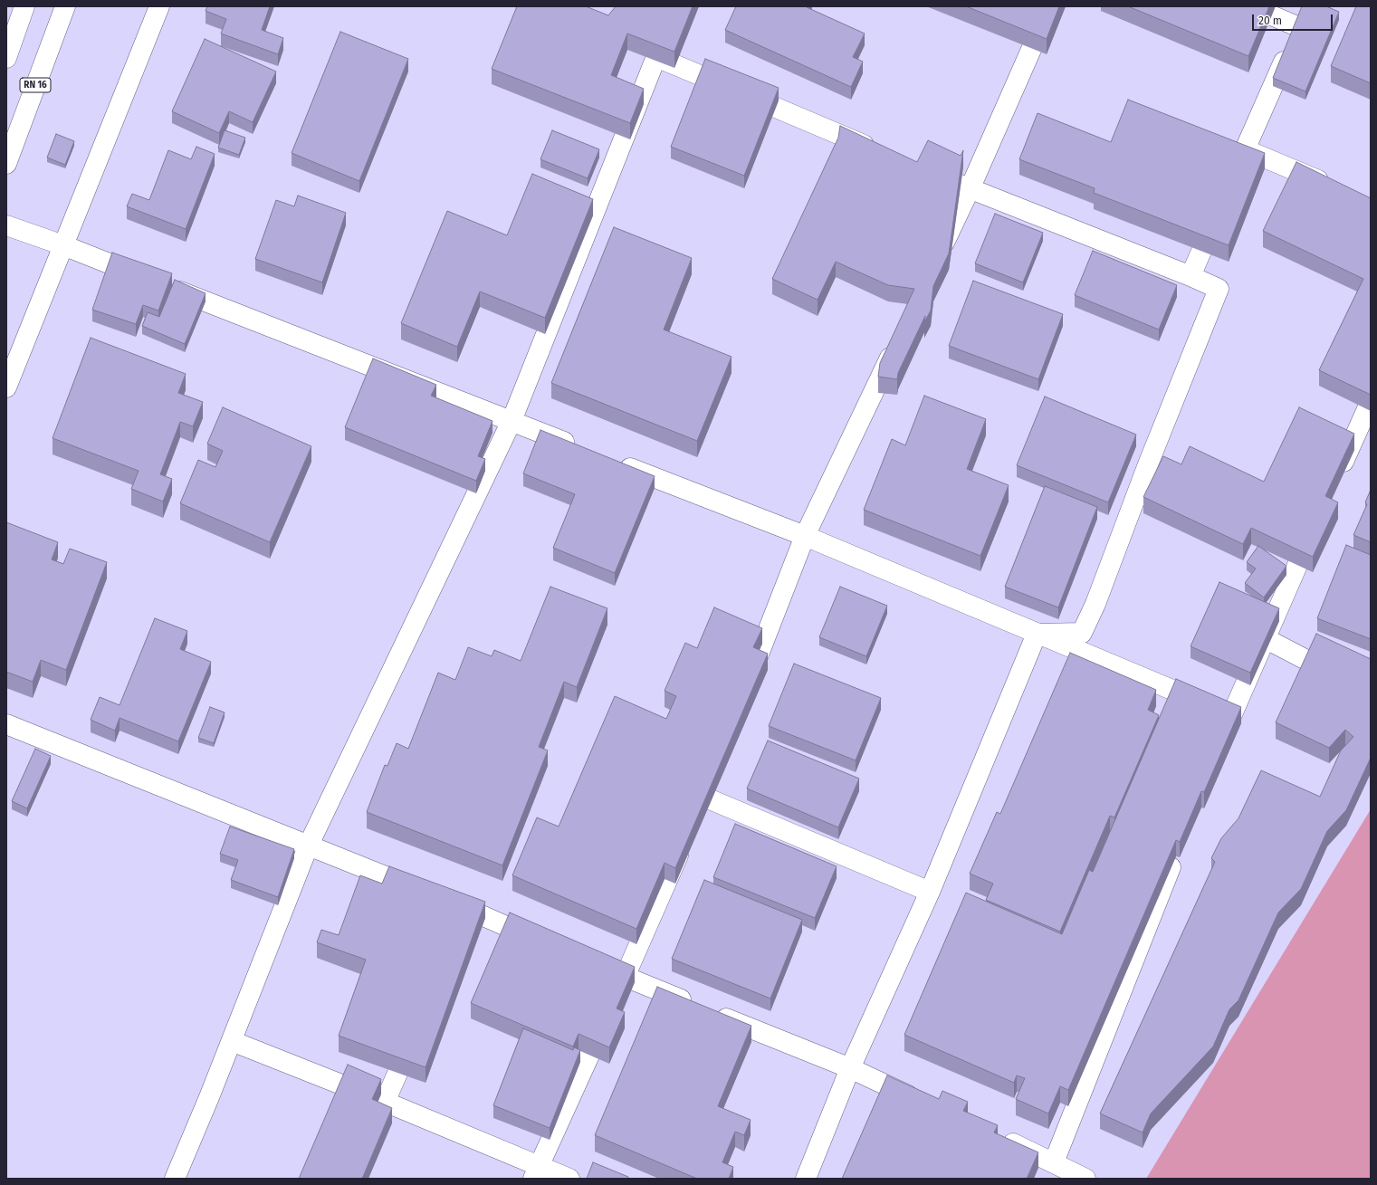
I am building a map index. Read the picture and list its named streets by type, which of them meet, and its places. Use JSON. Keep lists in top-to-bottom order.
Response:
{
  "streets": {
    "street": ["RN 16"]
  },
  "scale_bar": "20 m"
}
